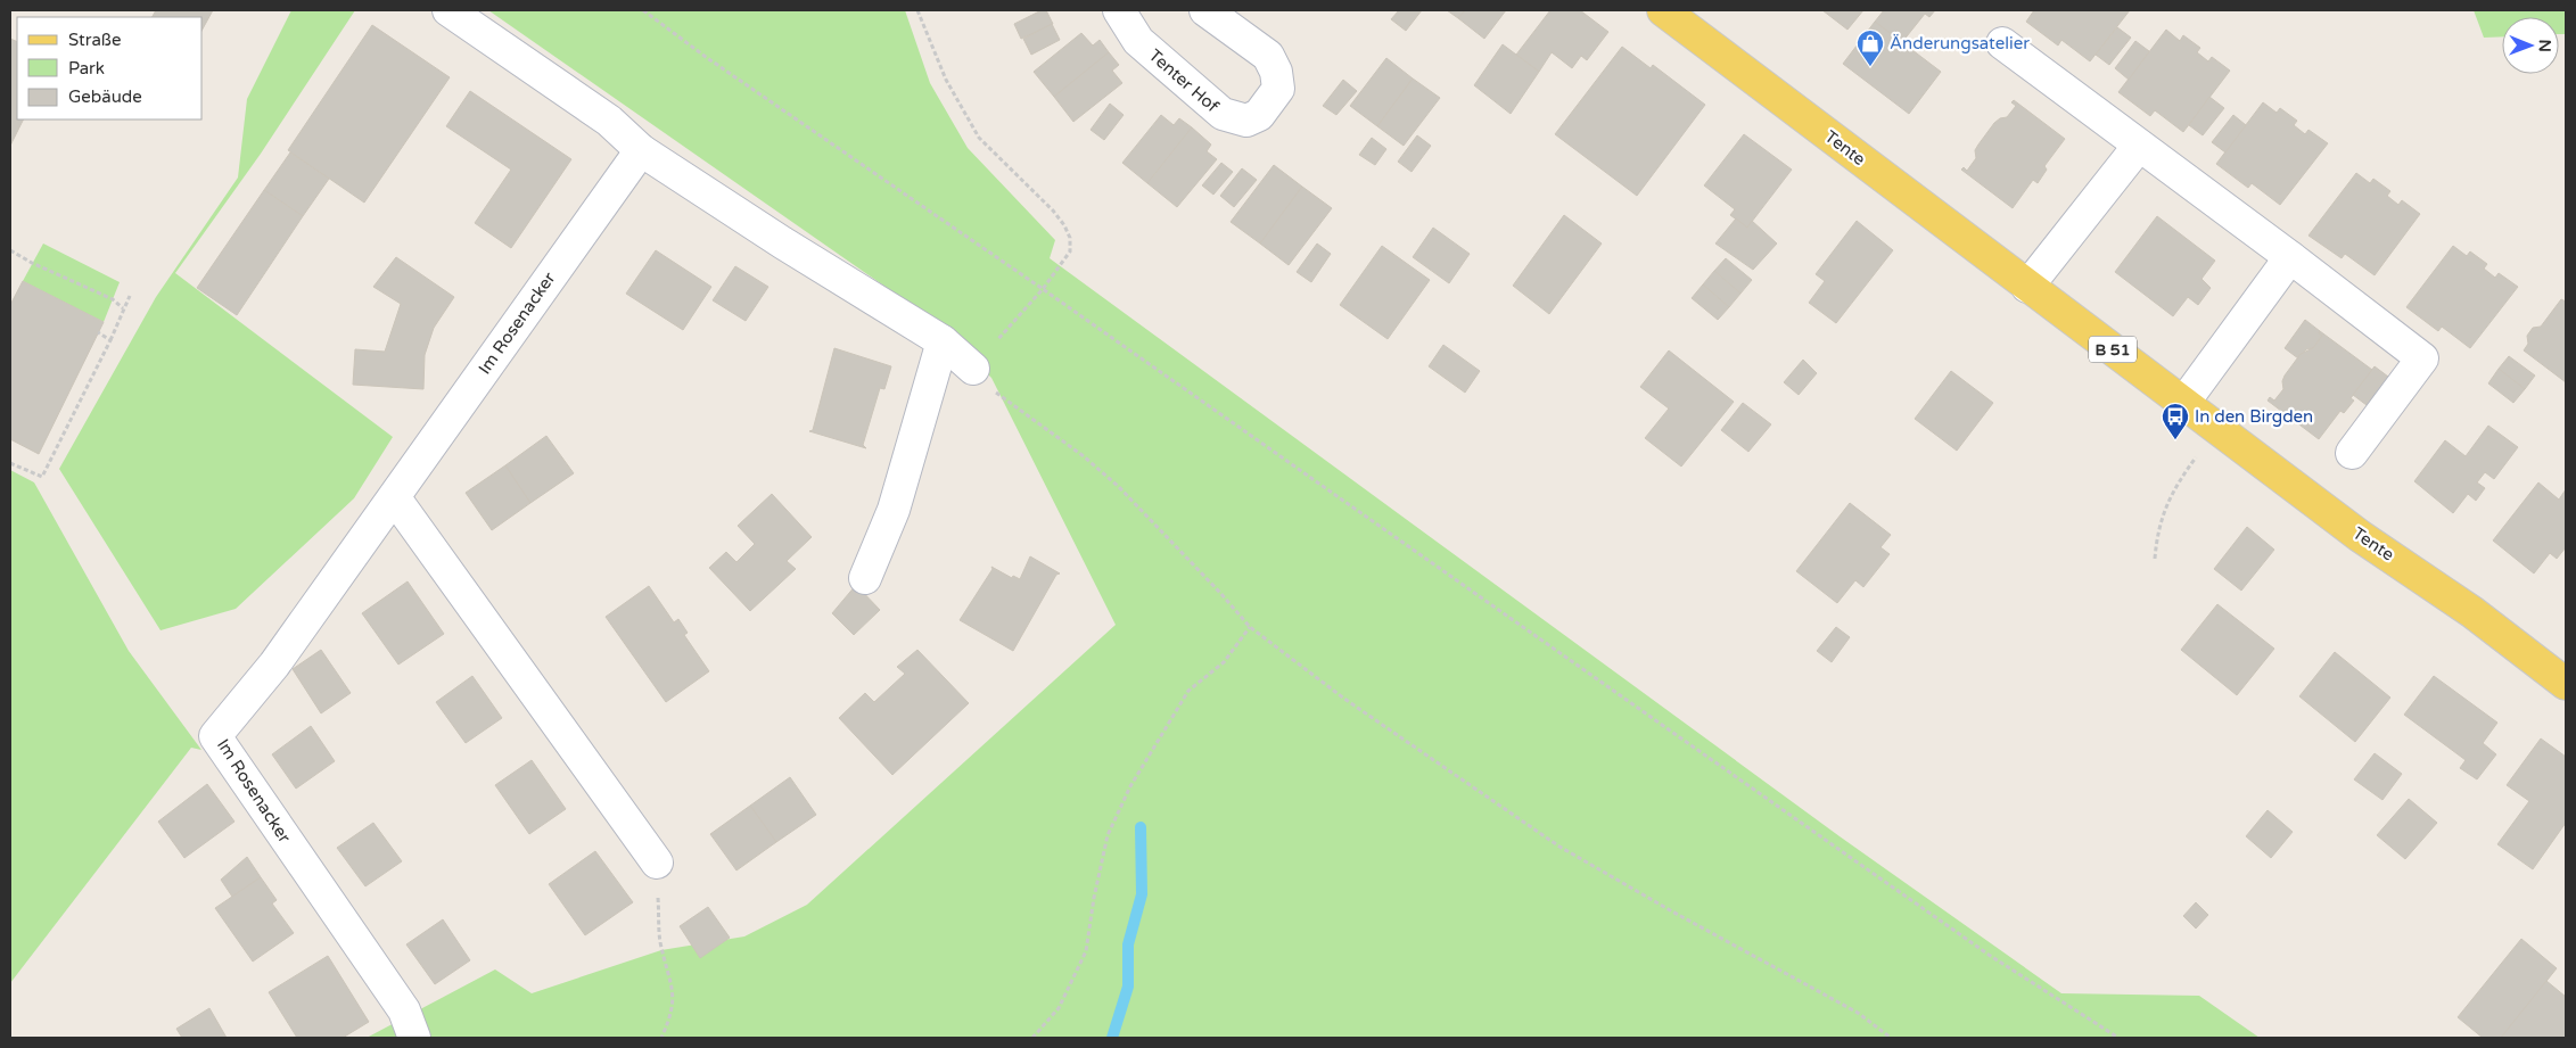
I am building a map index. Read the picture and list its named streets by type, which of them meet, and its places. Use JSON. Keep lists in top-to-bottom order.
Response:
{
  "streets": {
    "main road": ["Tente", "B 51"],
    "street": ["Tenter Hof", "Im Rosenacker"]
  },
  "places": {
    "shop": ["Änderungsatelier"],
    "bus stop": ["In den Birgden"]
  },
  "legend": ["Straße", "Park", "Gebäude"],
  "north": "right"
}
